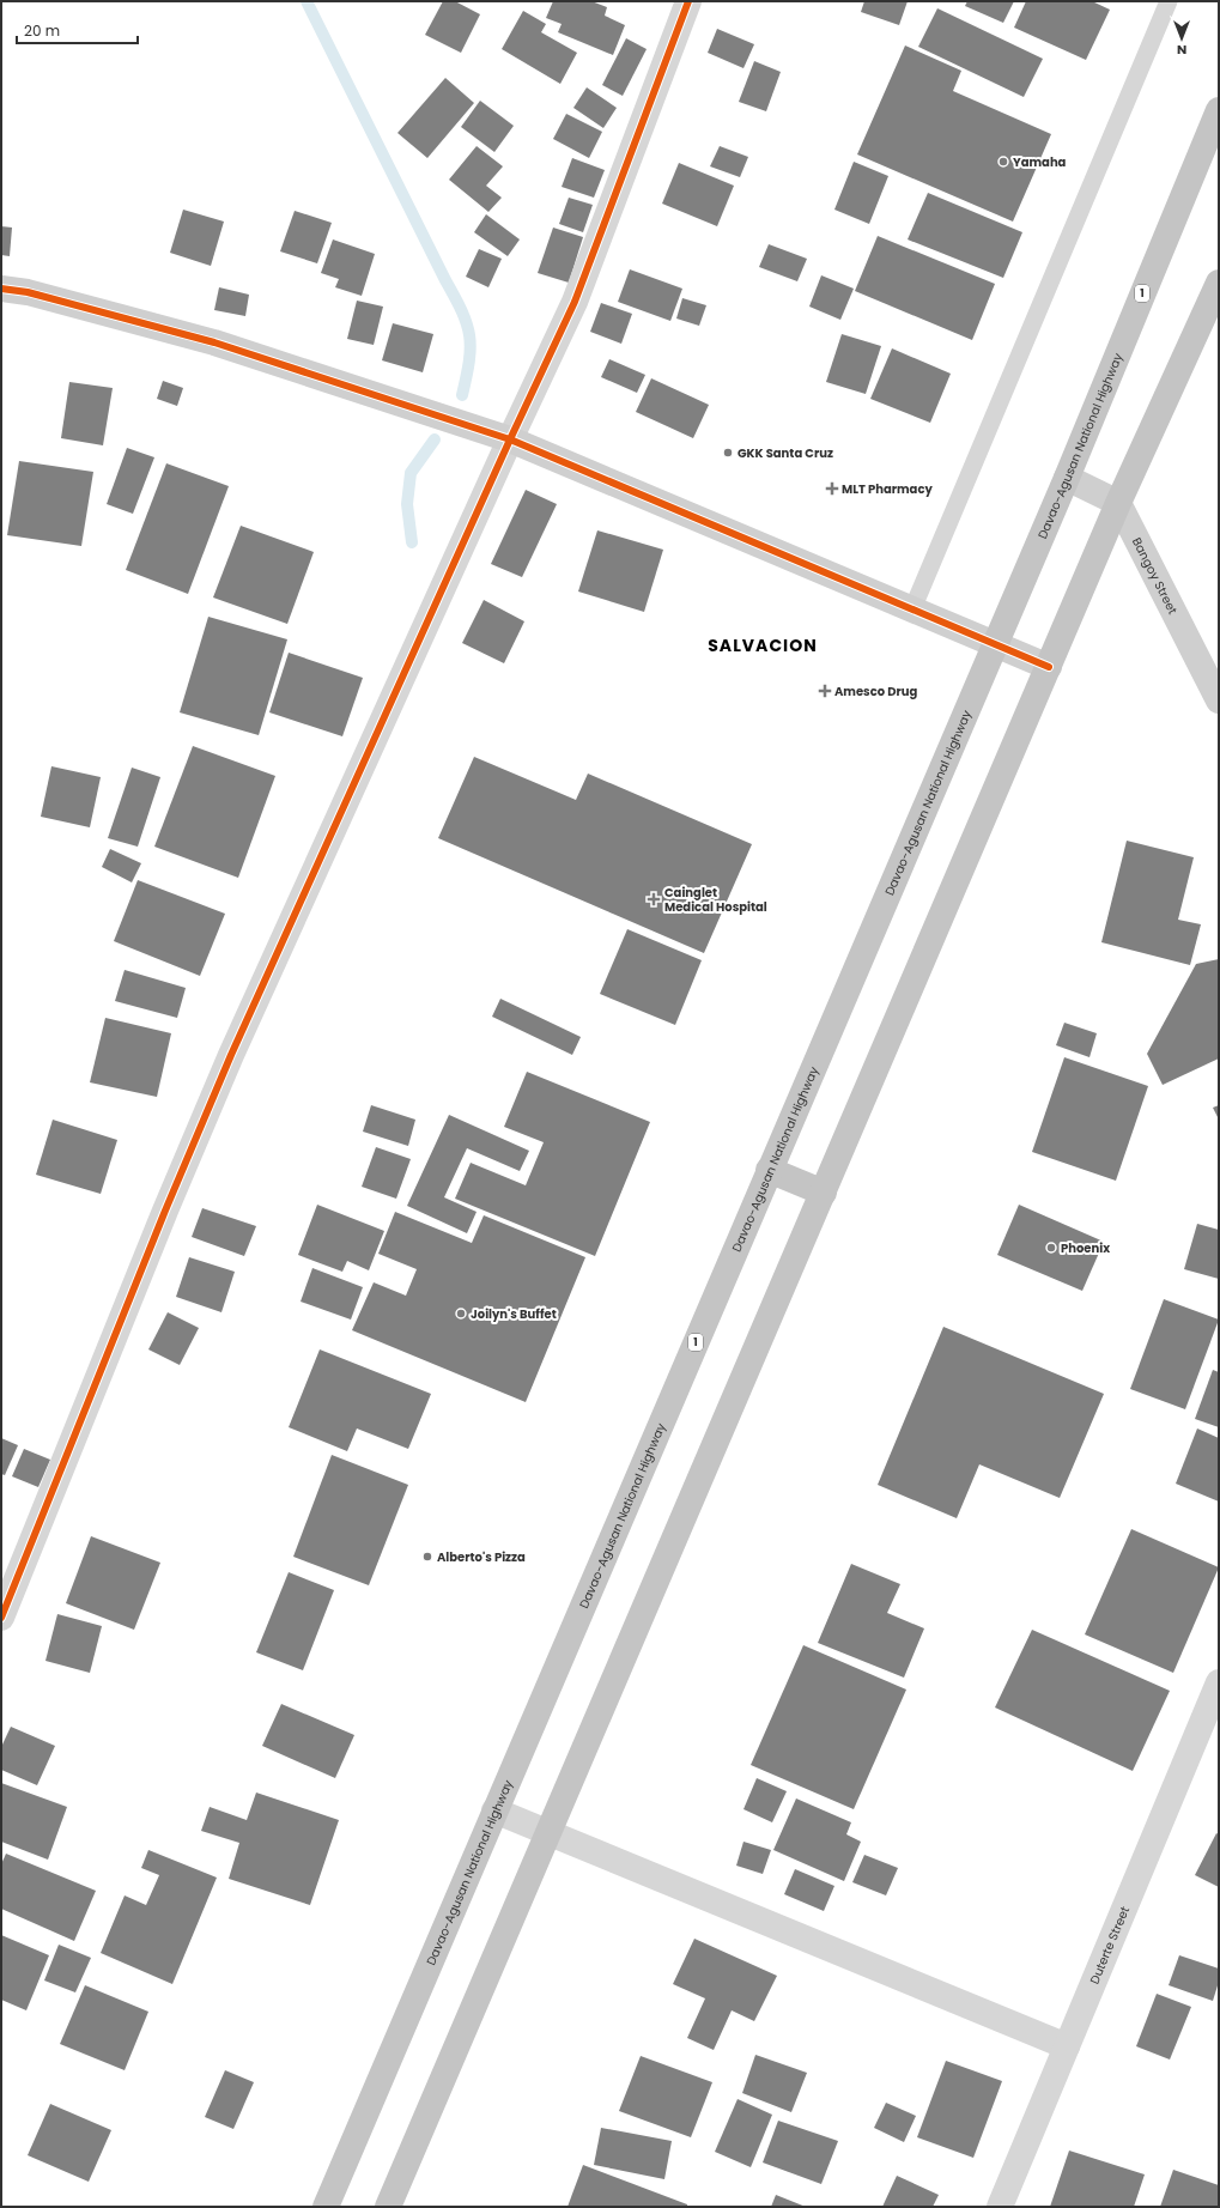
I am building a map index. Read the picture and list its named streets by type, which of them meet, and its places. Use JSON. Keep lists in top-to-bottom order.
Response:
{
  "streets": {
    "highway": ["1", "Davao-Agusan National Highway"],
    "street": ["Bangoy Street", "Duterte Street"]
  },
  "districts": ["SALVACION"],
  "places": {
    "other": [
      "Yamaha",
      "GKK Santa Cruz",
      "Phoenix",
      "Joilyn's Buffet",
      "Alberto's Pizza"
    ],
    "health": ["MLT Pharmacy", "Amesco Drug", "Cainglet Medical Hospital"]
  },
  "scale_bar": "20 m",
  "north": "bottom"
}
